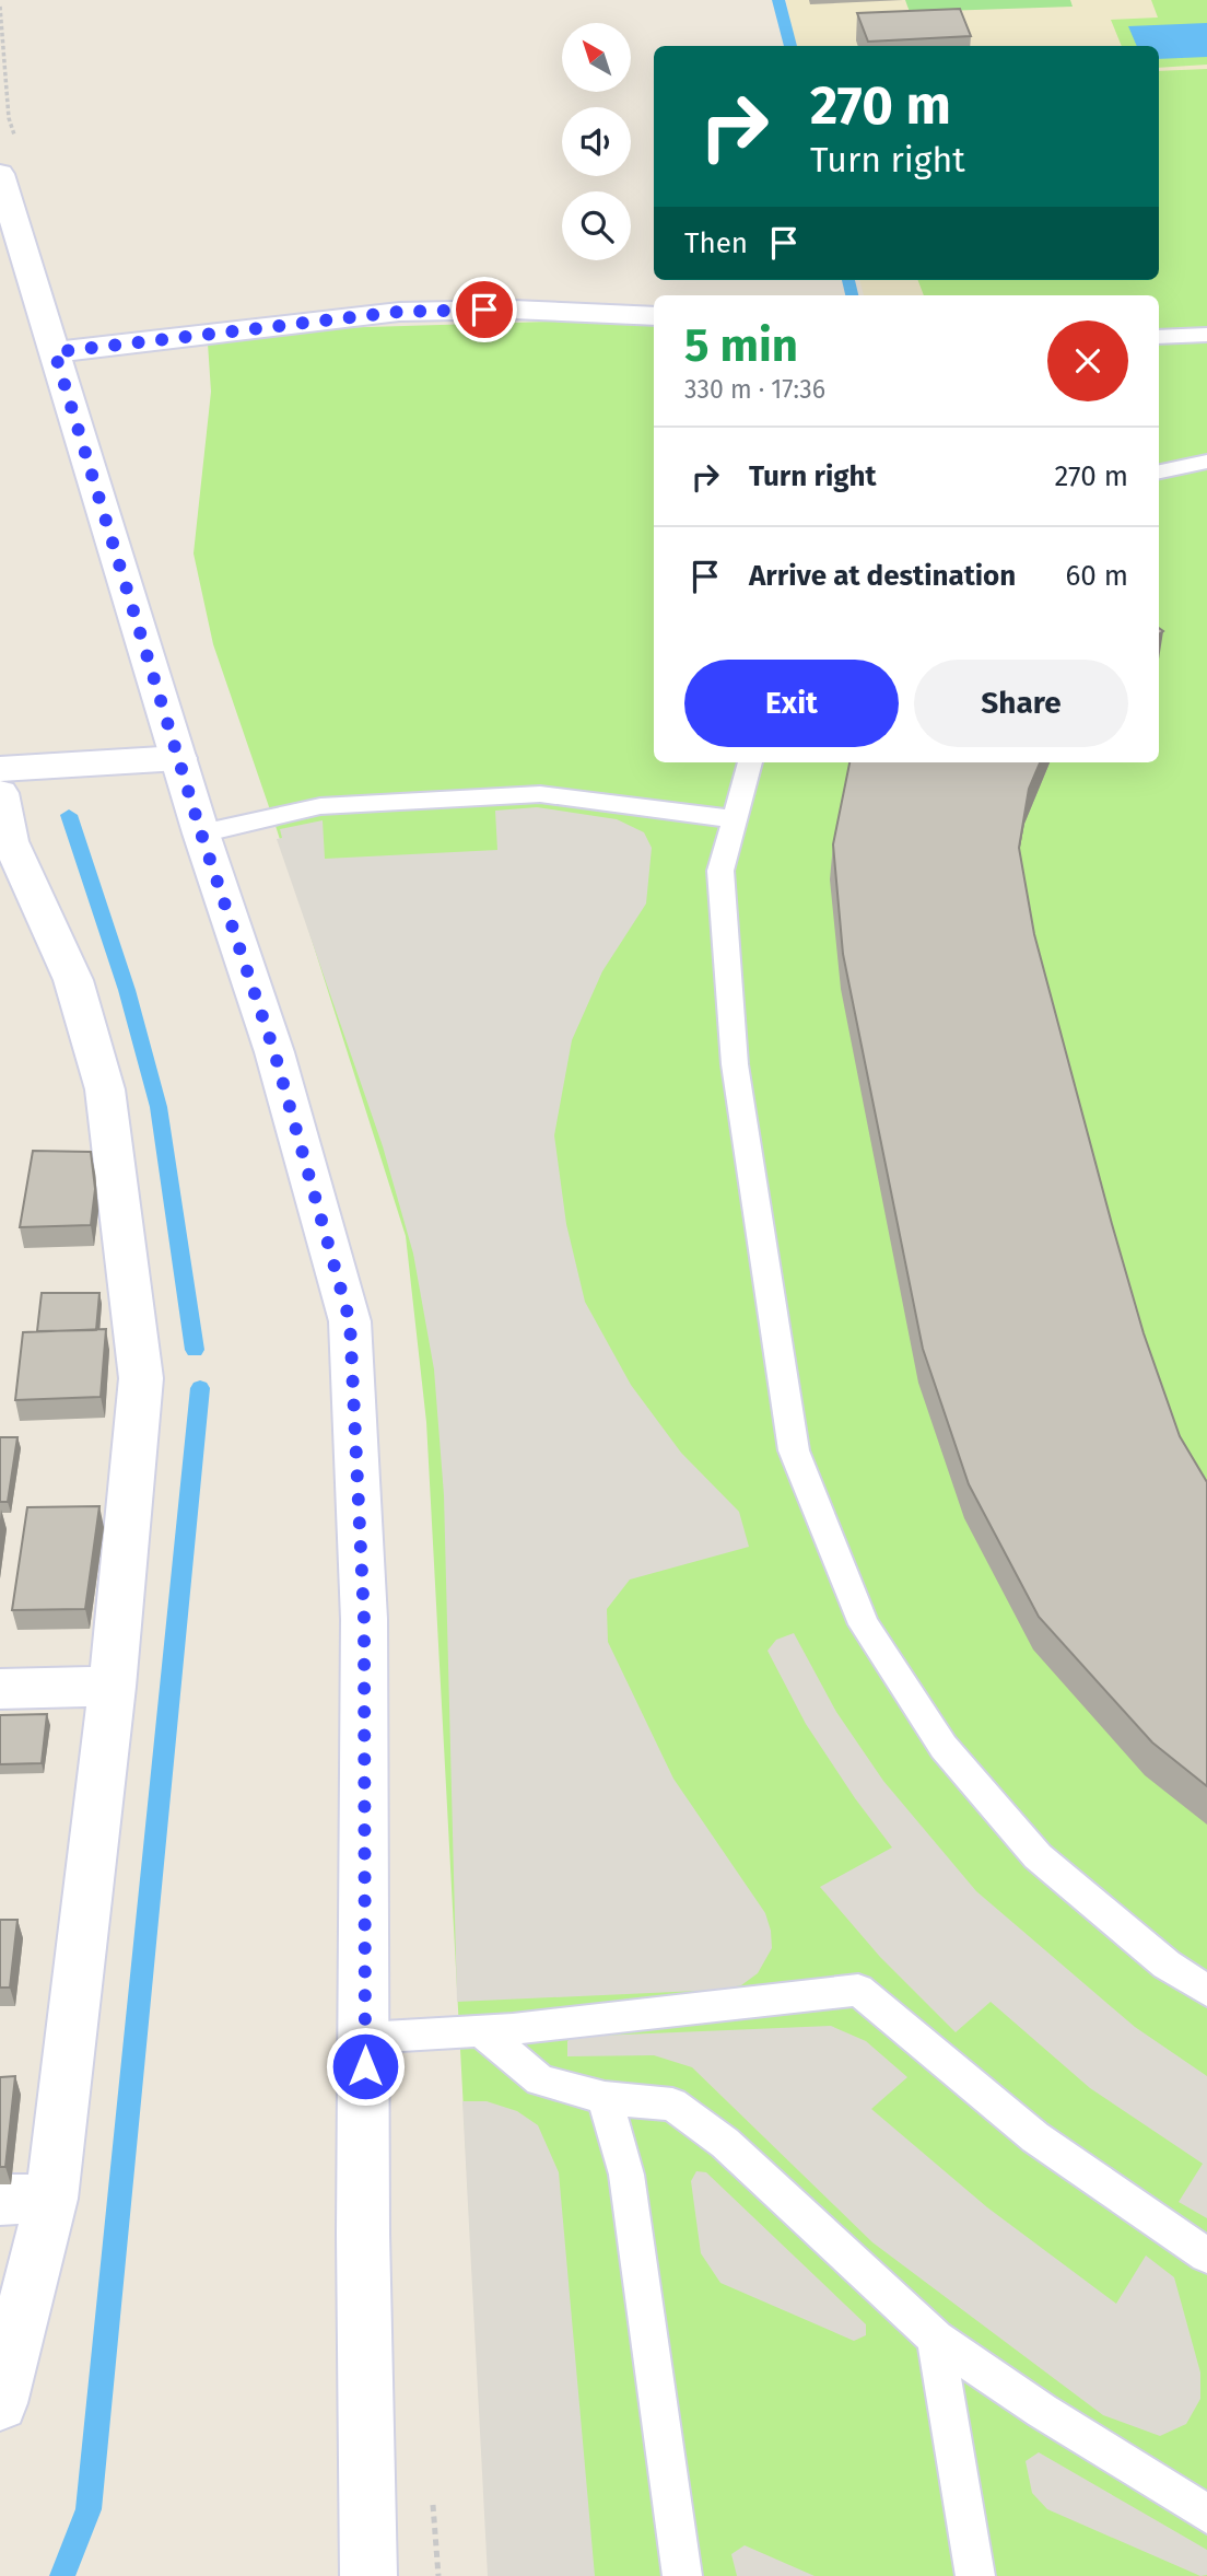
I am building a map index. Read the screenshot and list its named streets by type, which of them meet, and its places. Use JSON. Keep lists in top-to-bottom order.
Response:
{
  "north": "top left",
  "page": {
    "turn": ["270 m", "Turn right"],
    "then": "Then",
    "heading": ["5 min", "330 m · 17:36"],
    "list": [
      {
        "name": "Turn right",
        "value": "270 m"
      },
      {
        "name": "Arrive at destination",
        "value": "60 m"
      }
    ],
    "buttons": ["Exit", "Share"]
  }
}
